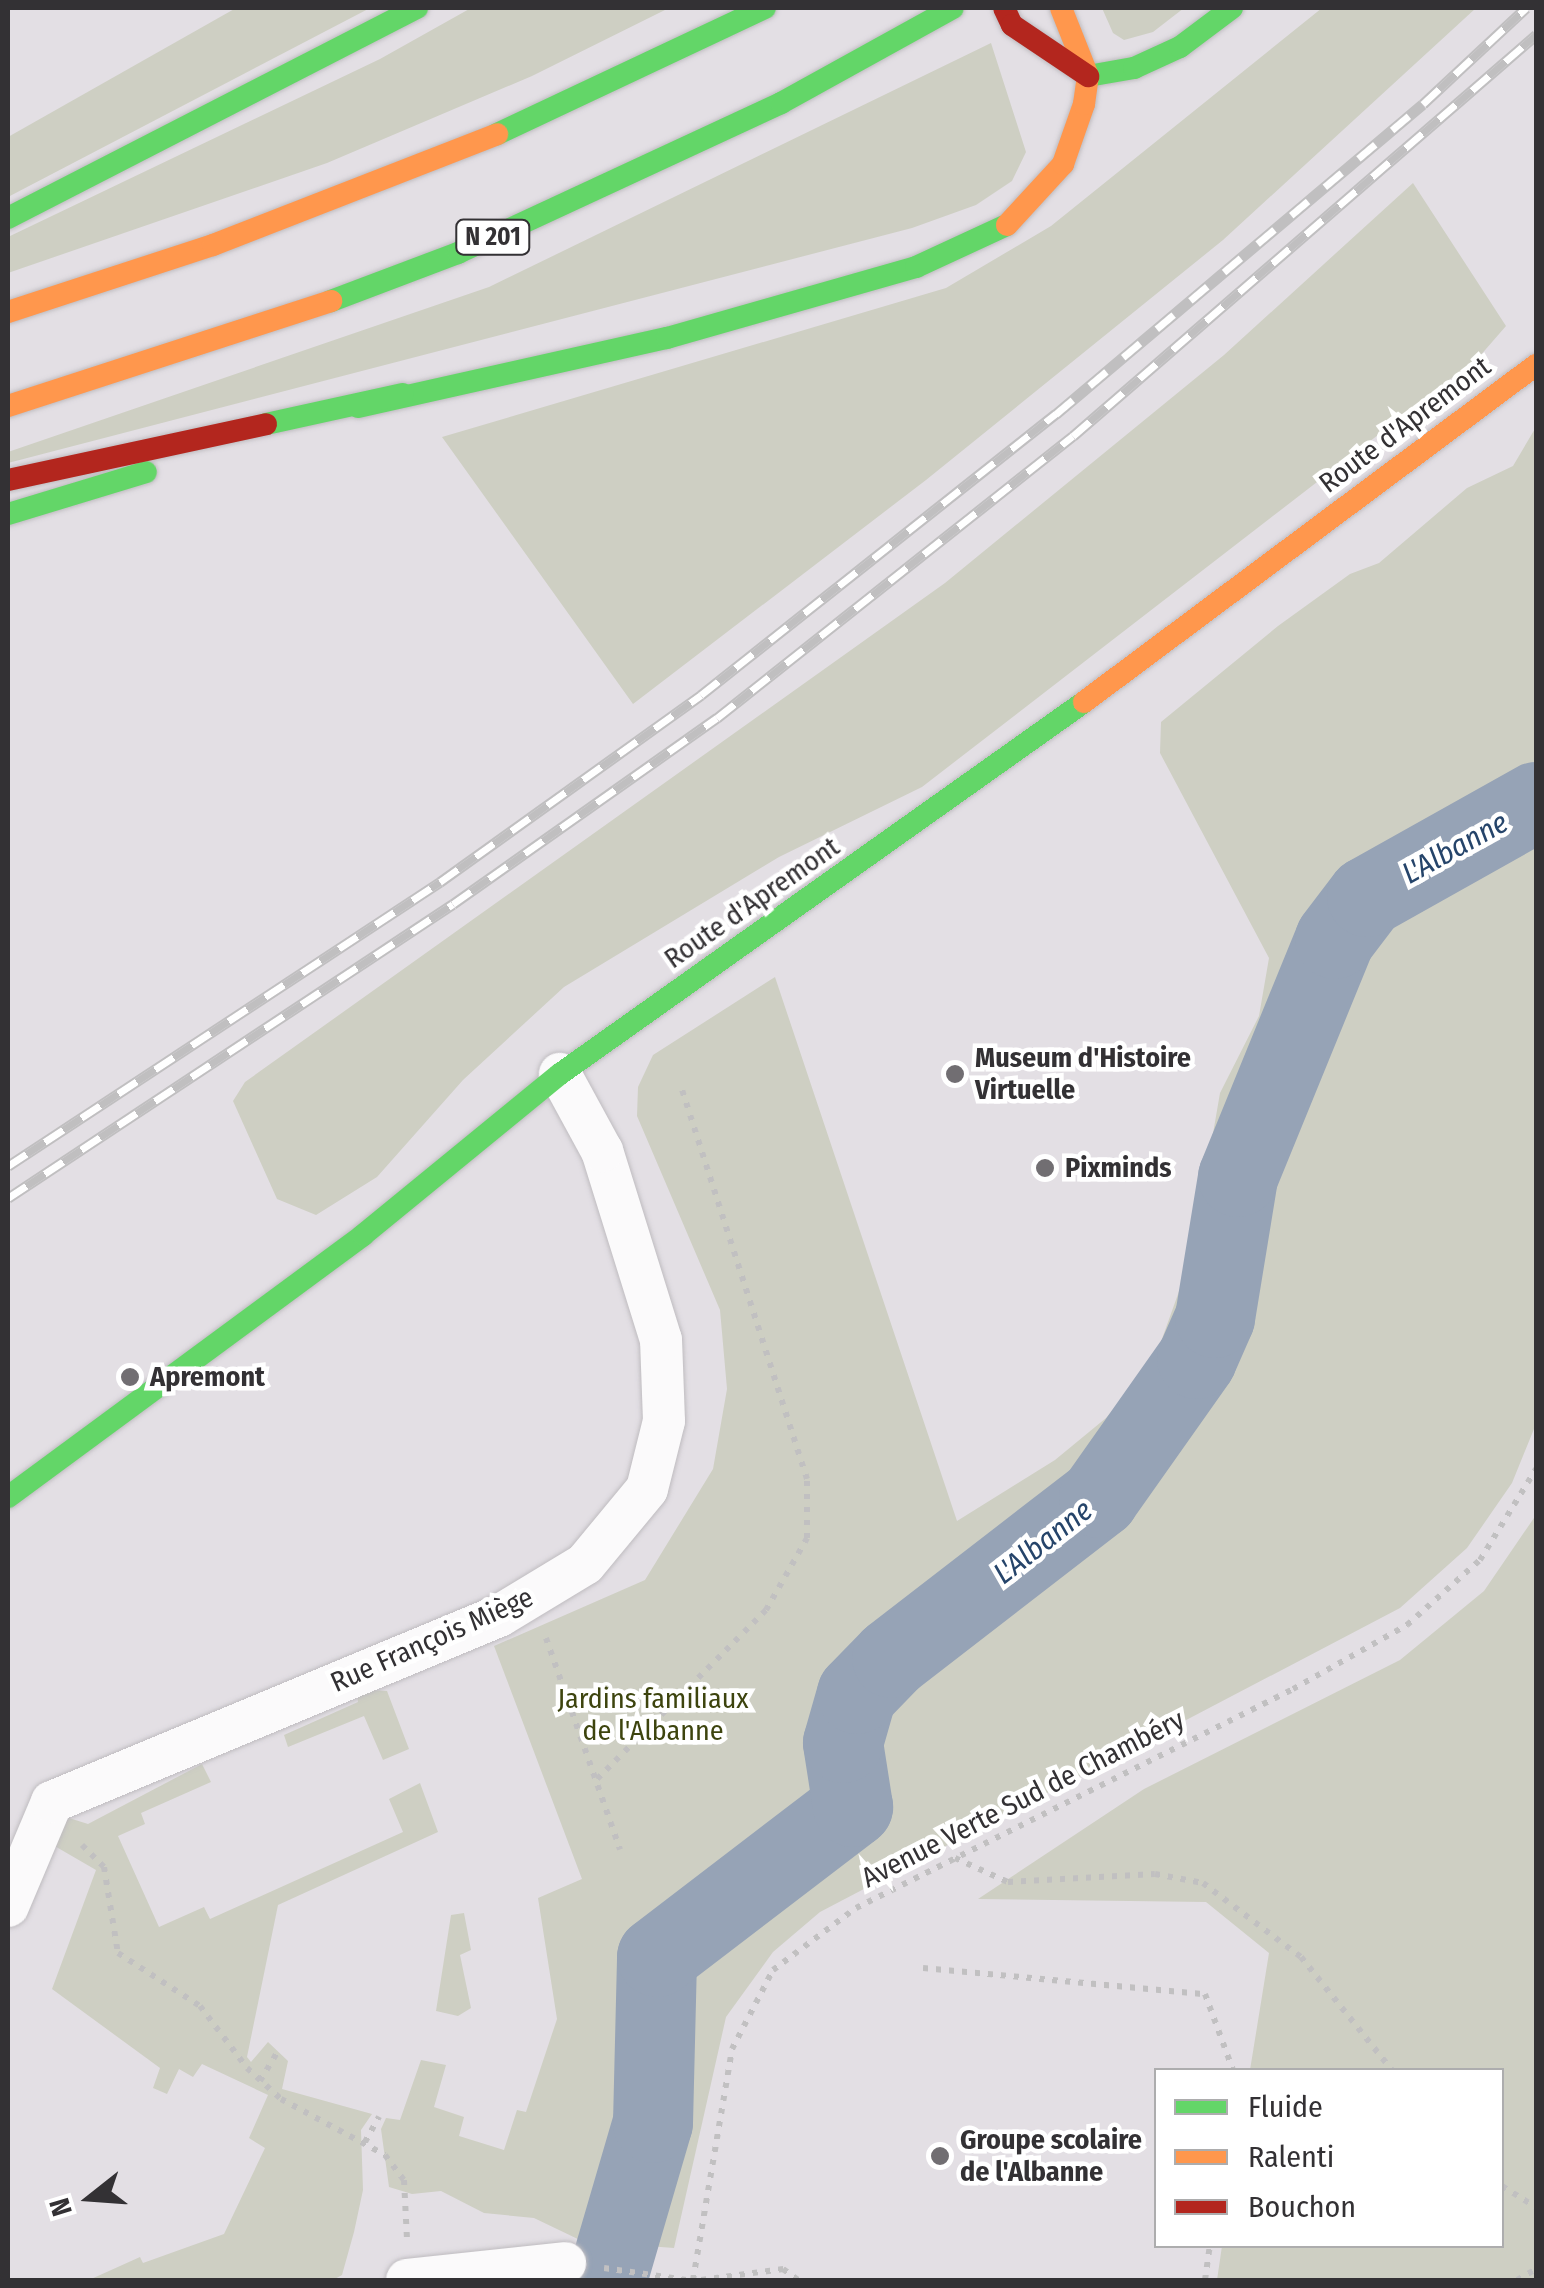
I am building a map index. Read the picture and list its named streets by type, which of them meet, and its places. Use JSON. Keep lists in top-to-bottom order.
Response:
{
  "streets": {
    "main road": ["N 201", "Route d'Apremont"],
    "street": ["Rue François Miège"],
    "path": ["Avenue Verte Sud de Chambéry"]
  },
  "crossings": [
    ["Route d'Apremont", "Rue François Miège"]
  ],
  "water": ["L'Albanne"],
  "parks": ["Jardins familiaux de l'Albanne"],
  "places": [
    "Museum d'Histoire Virtuelle",
    "Pixminds",
    "Apremont",
    "Groupe scolaire de l'Albanne"
  ],
  "legend": ["Fluide", "Ralenti", "Bouchon"],
  "north": "left"
}
